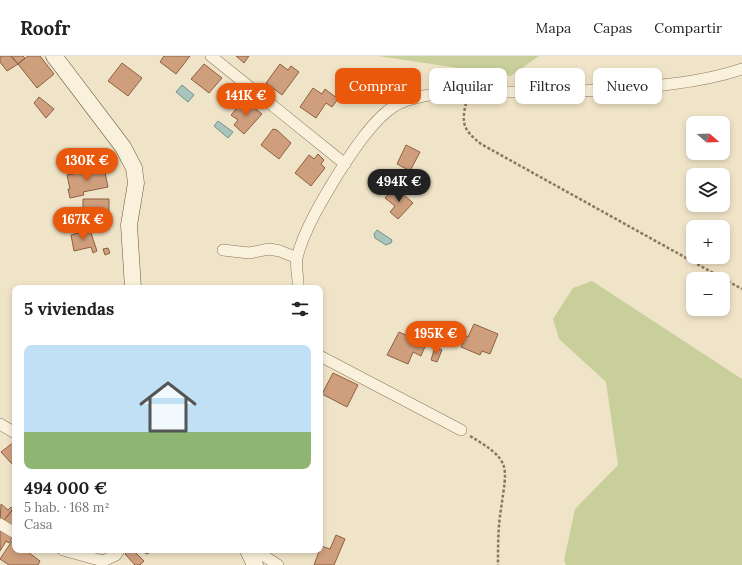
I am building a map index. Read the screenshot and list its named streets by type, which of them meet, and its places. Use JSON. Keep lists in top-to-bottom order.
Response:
{
  "north": "right",
  "page": {
    "header": "Roofr",
    "nav": ["Mapa", "Capas", "Compartir"],
    "chip": [
      "Comprar",
      "Alquilar",
      "Filtros",
      "Nuevo"
    ],
    "price": [
      "141K €",
      "130K €",
      "494K €",
      "167K €",
      "195K €"
    ],
    "map_buttons": ["+", "−"],
    "heading": "5 viviendas",
    "list": [
      {
        "name": "494 000 €",
        "note": "5 hab. · 168 m² · Casa"
      }
    ]
  }
}
